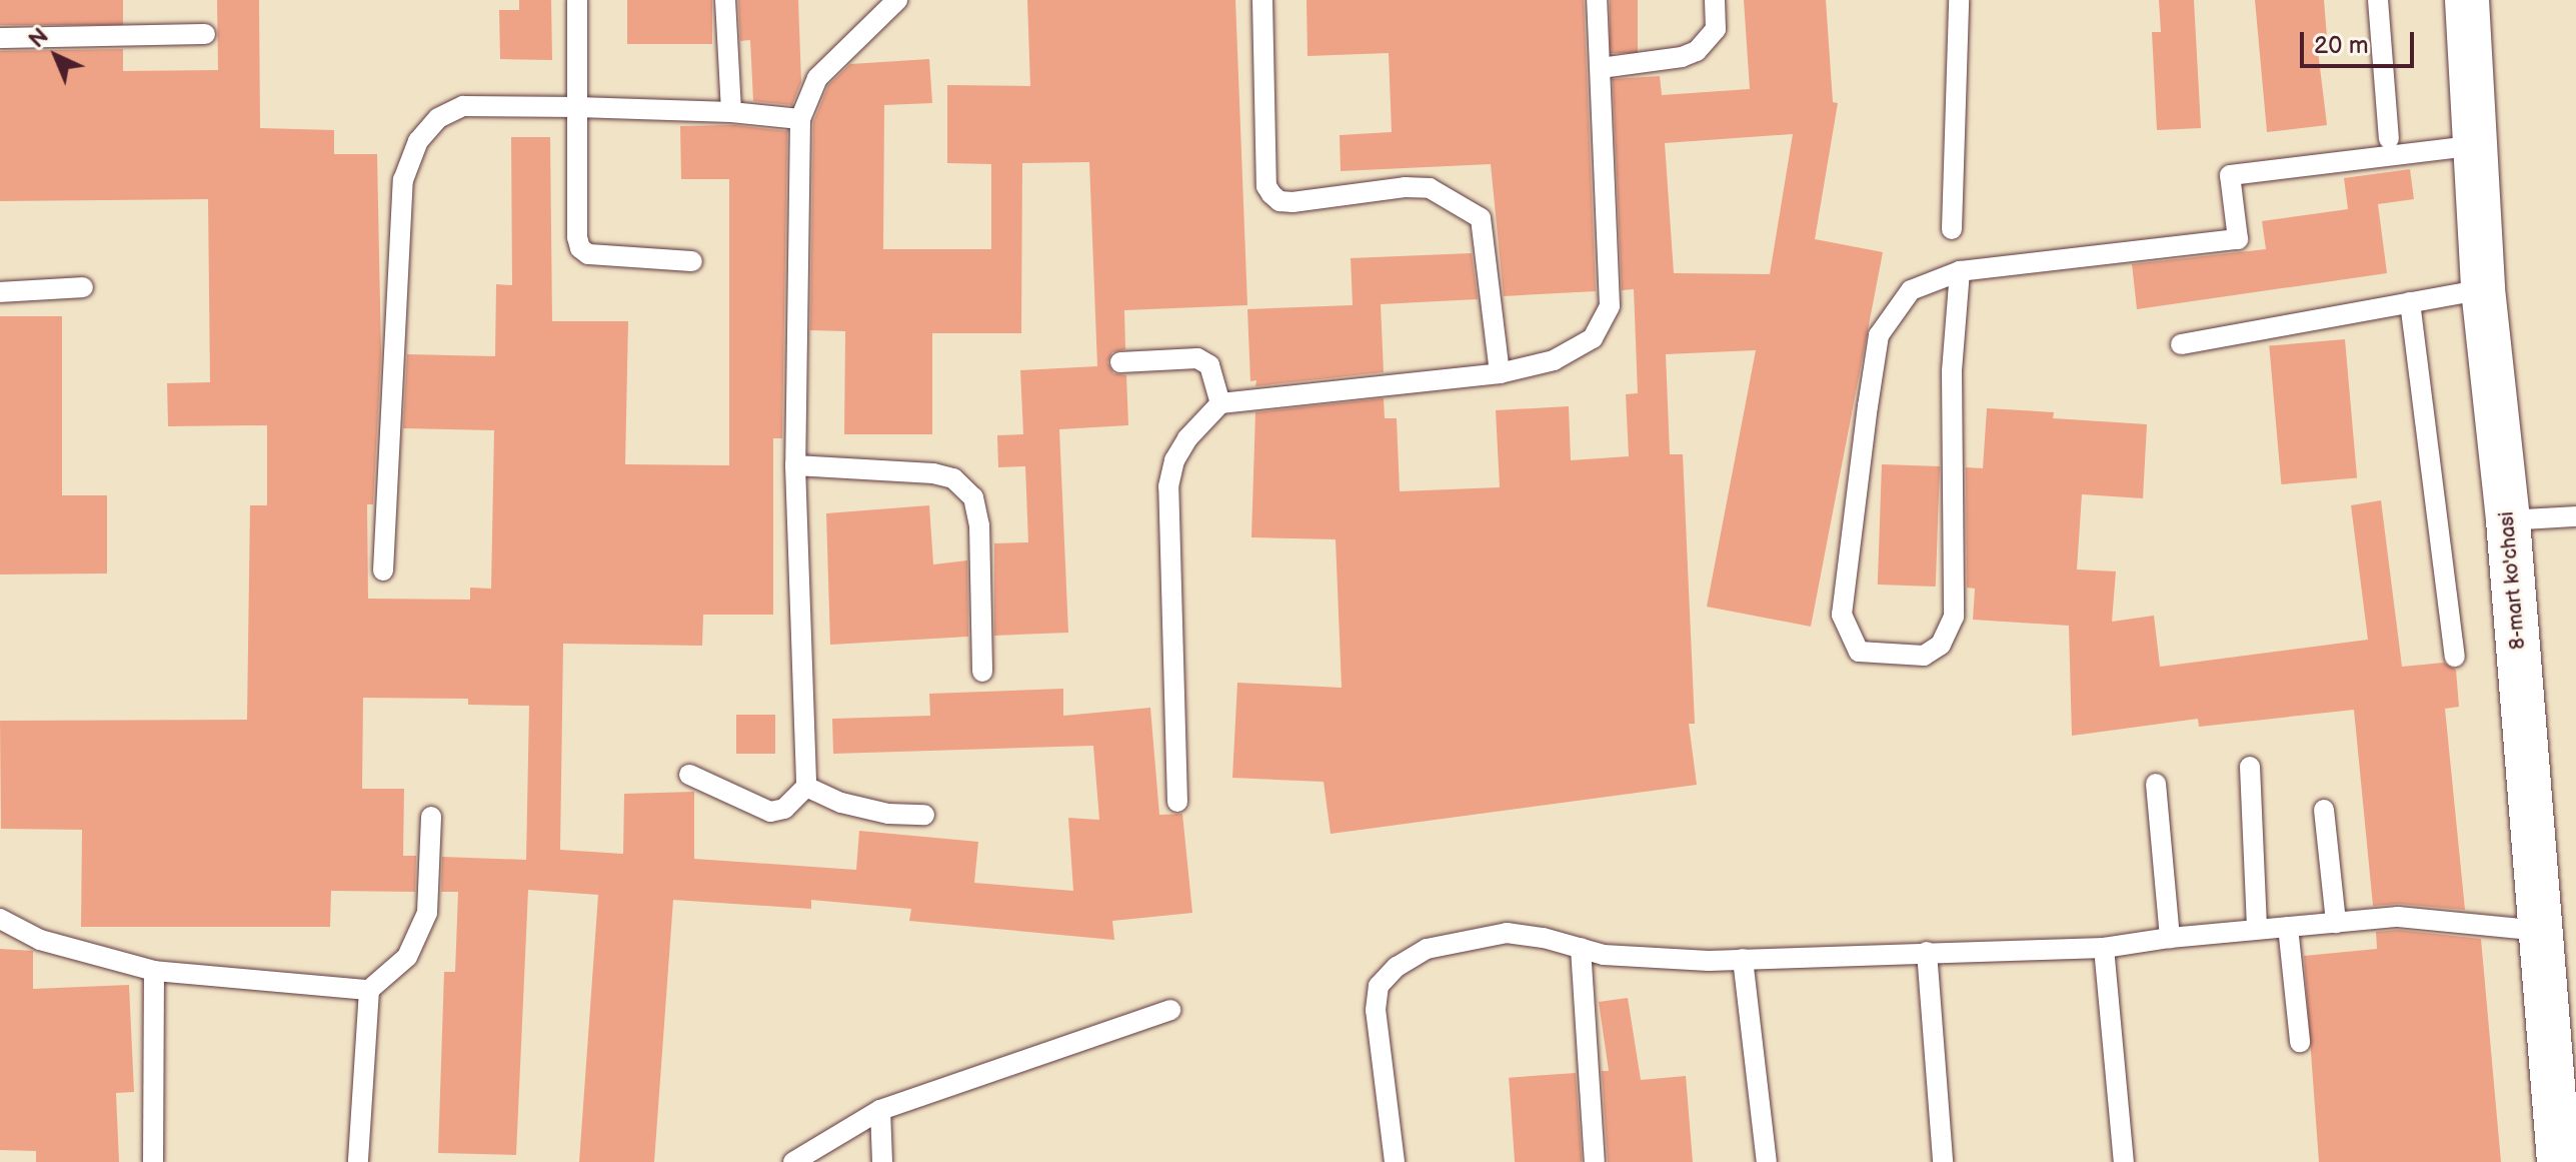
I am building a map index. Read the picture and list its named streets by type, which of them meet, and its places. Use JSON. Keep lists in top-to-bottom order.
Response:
{
  "streets": {
    "street": ["8-mart ko'chasi"]
  },
  "scale_bar": "20 m",
  "north": "top left"
}
